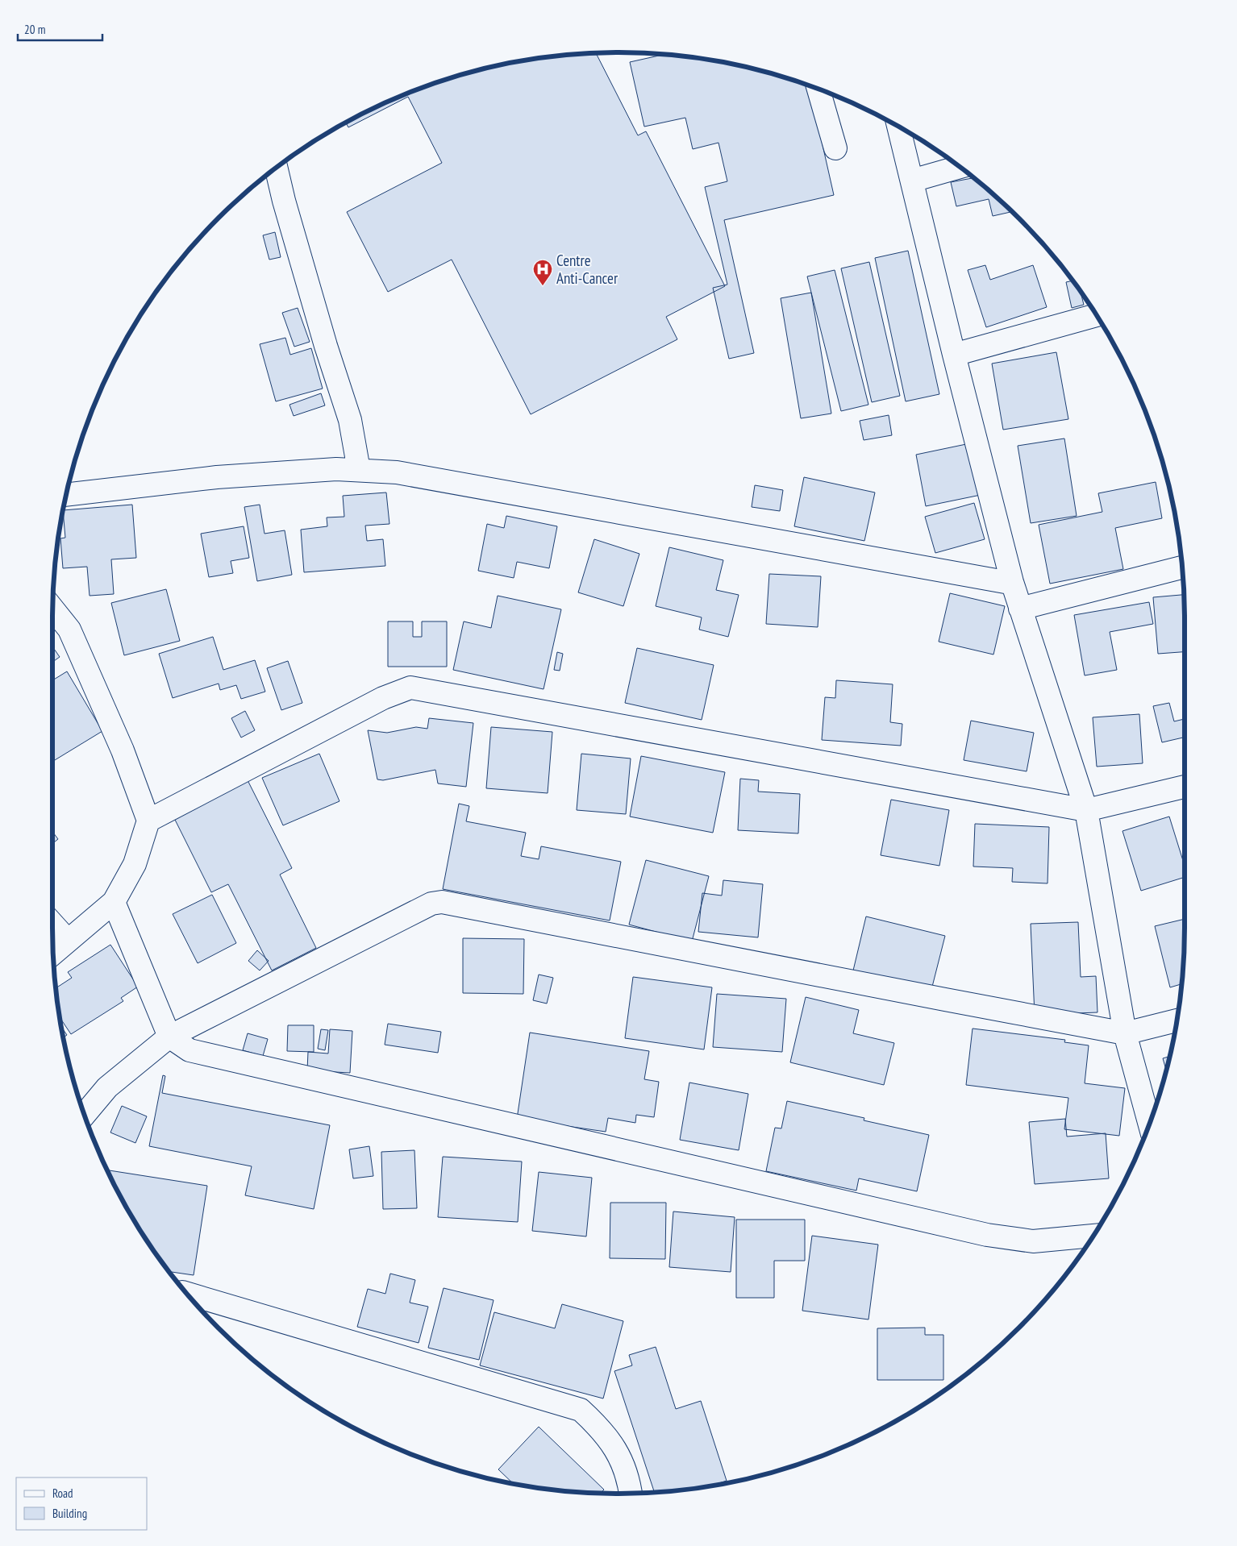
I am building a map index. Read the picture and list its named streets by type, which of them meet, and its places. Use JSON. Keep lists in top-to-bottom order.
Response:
{
  "places": {
    "hospital": ["Centre Anti-Cancer"]
  },
  "legend": ["Road", "Building"],
  "scale_bar": "20 m"
}
